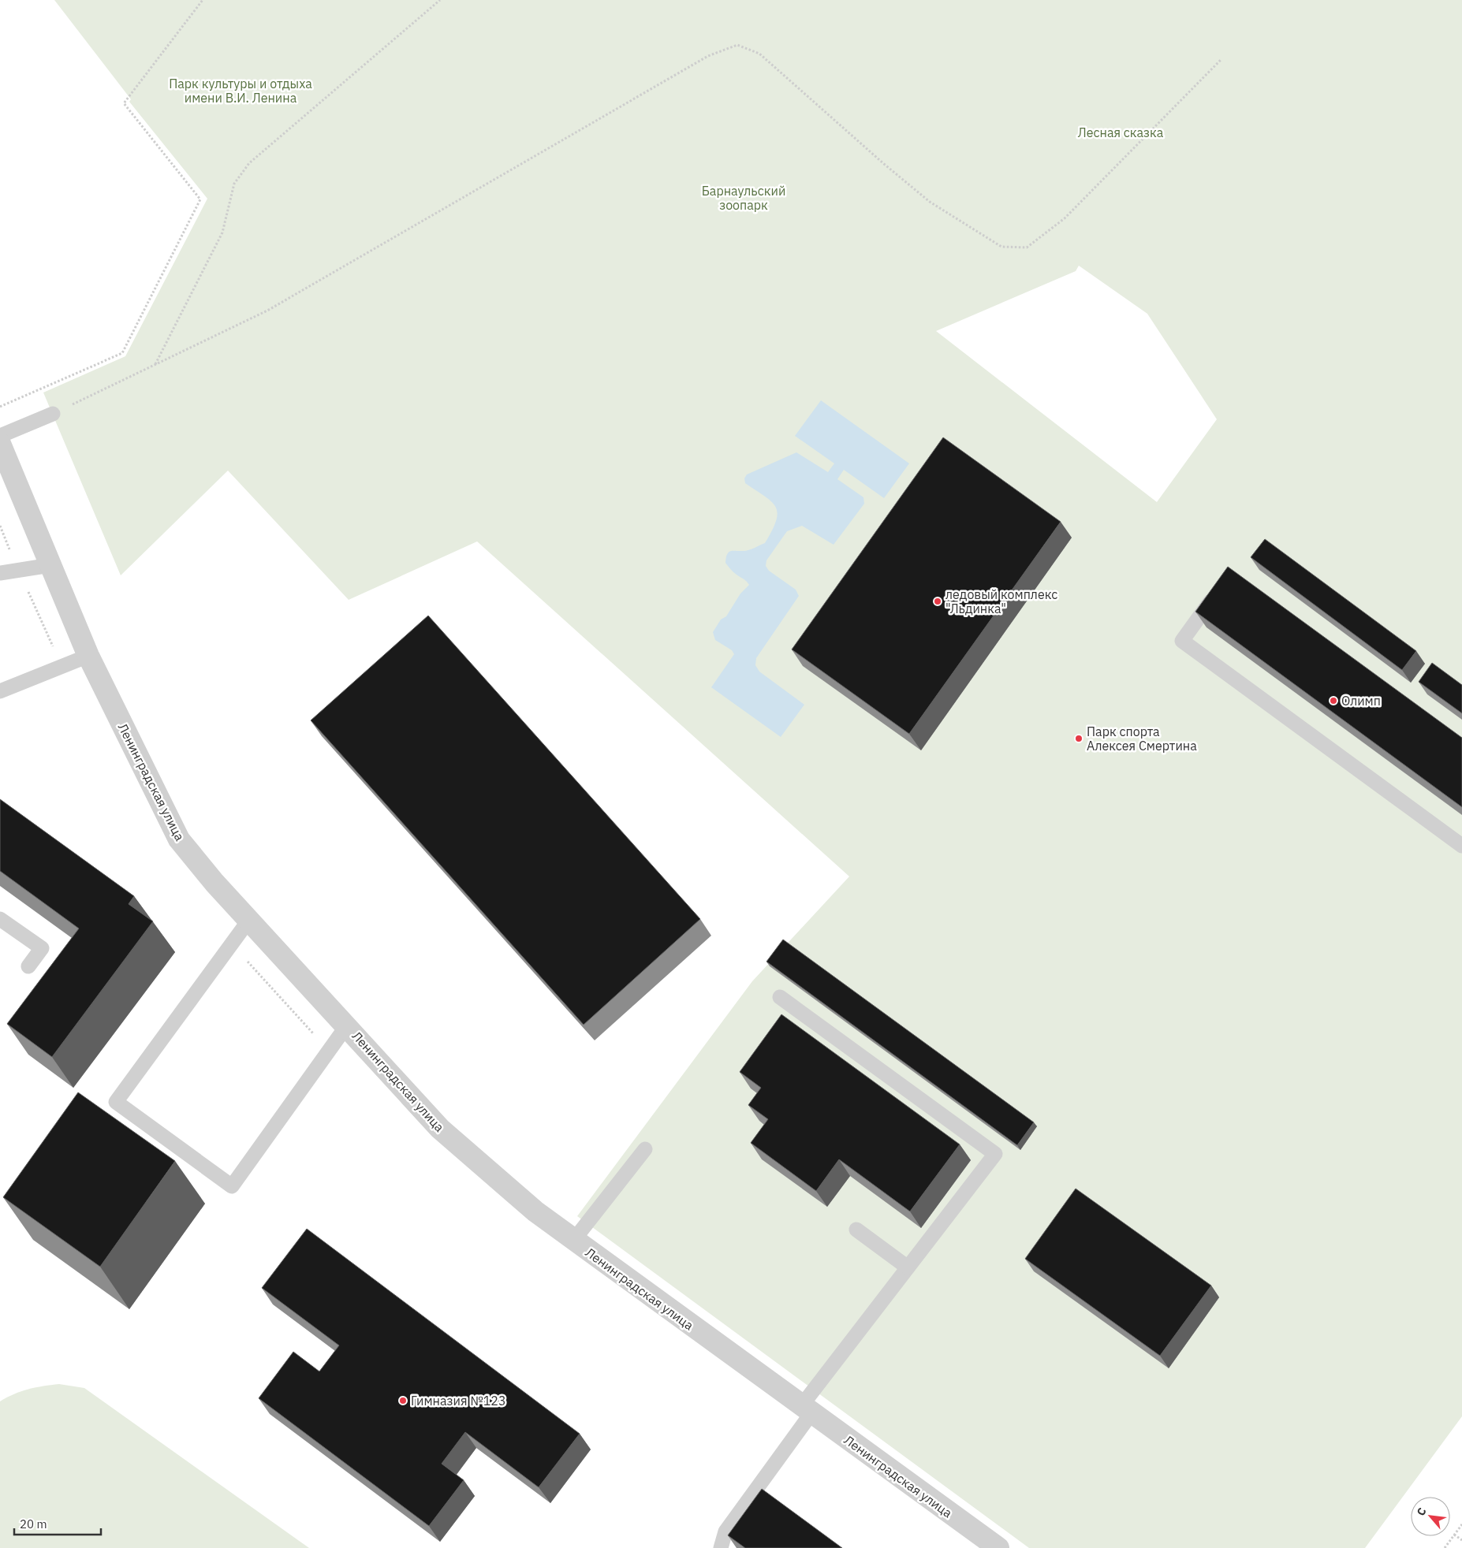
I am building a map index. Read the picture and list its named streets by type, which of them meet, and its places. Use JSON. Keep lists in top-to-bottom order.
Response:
{
  "streets": {
    "street": ["Ленинградская улица"]
  },
  "parks": ["Парк культуры и отдыха имени В.И. Ленина", "Лесная сказка", "Барнаульский зоопарк"],
  "places": [
    "ледовый комплекс \"Льдинка\"",
    "Олимп",
    "Парк спорта Алексея Смертина",
    "Гимназия №123"
  ],
  "scale_bar": "20 m",
  "north": "top left"
}
